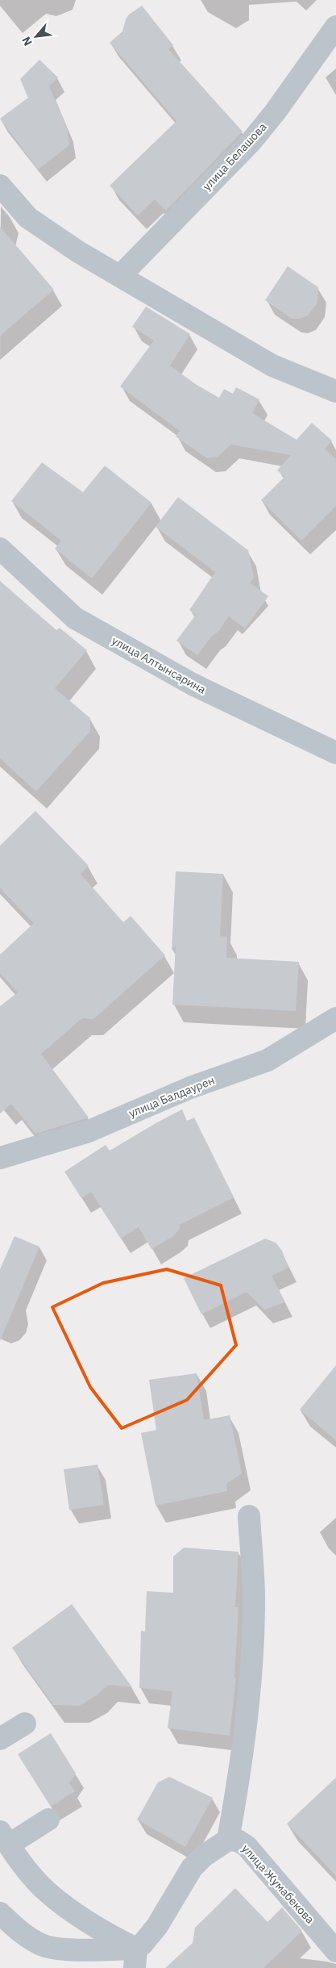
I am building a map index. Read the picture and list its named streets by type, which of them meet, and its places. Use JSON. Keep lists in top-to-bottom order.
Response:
{
  "streets": {
    "street": [
      "улица Белашова",
      "улица Алтынсарина",
      "улица Балдаурен",
      "улица Жумабекова"
    ]
  },
  "north": "bottom left"
}
